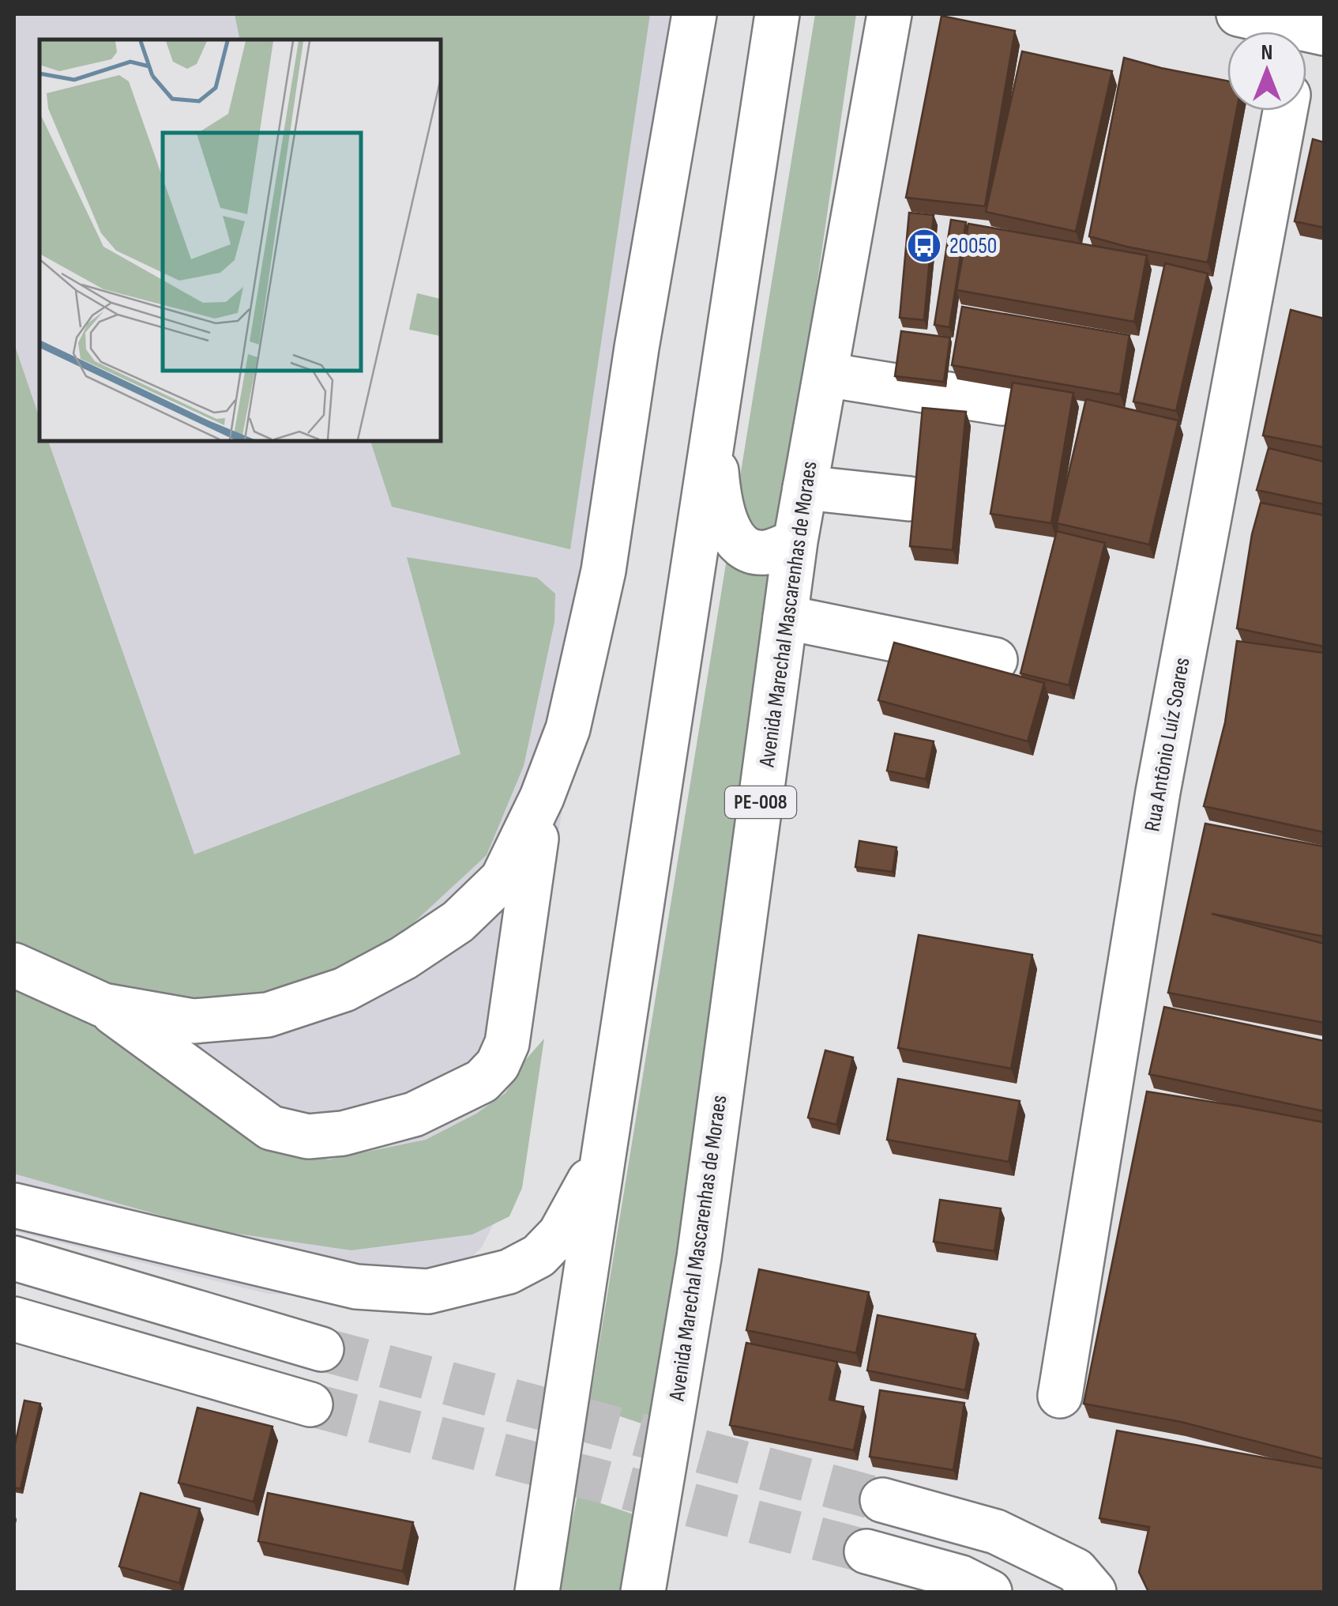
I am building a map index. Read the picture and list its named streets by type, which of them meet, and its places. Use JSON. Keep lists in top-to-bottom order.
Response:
{
  "streets": {
    "main road": ["Avenida Marechal Mascarenhas de Moraes", "Rua Antônio Luíz Soares", "PE-008"]
  },
  "places": {
    "bus stop": ["20050"]
  },
  "north": "top"
}
